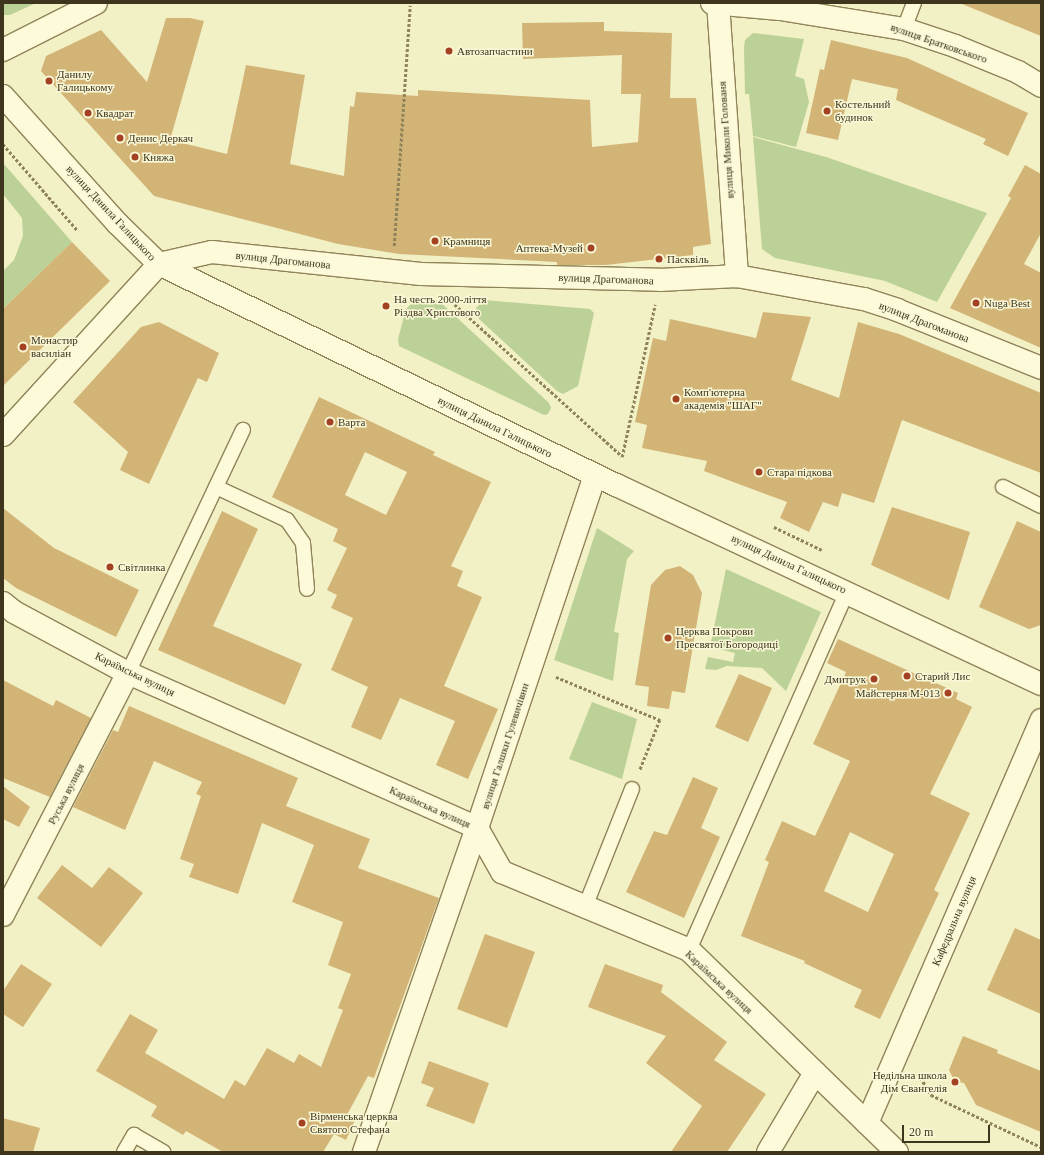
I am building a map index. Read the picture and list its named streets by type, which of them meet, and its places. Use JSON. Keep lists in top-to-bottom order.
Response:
{
  "streets": {
    "street": [
      "вулиця Братковського",
      "вулиця Миколи Голованя",
      "вулиця Данила Галицького",
      "вулиця Драгоманова",
      "Караїмська вулиця",
      "вулиця Галшки Гулевичівни",
      "Руська вулиця",
      "Кафедральна вулиця"
    ]
  },
  "crossings": [
    ["вулиця Братковського", "вулиця Миколи Голованя"],
    ["вулиця Миколи Голованя", "вулиця Драгоманова"],
    ["вулиця Данила Галицького", "вулиця Драгоманова"],
    ["вулиця Данила Галицького", "вулиця Галшки Гулевичівни"],
    ["Караїмська вулиця", "вулиця Галшки Гулевичівни"],
    ["Караїмська вулиця", "Руська вулиця"],
    ["Караїмська вулиця", "Кафедральна вулиця"]
  ],
  "places": [
    "Автозапчастини",
    "Данилу Галицькому",
    "Костельний будинок",
    "Квадрат",
    "Денис Деркач",
    "Княжа",
    "Крамниця",
    "Аптека-Музей",
    "Пасквіль",
    "Nuga Best",
    "На честь 2000-ліття Різдва Христового",
    "Монастир василіан",
    "Комп'ютерна академія \"ШАГ\"",
    "Варта",
    "Стара підкова",
    "Світлинка",
    "Церква Покрови Пресвятої Богородиці",
    "Старий Лис",
    "Дмитрук",
    "Майстерня М-013",
    "Недільна школа Дім Євангелія",
    "Вірменська церква Святого Стефана"
  ],
  "scale_bar": "20 m"
}
